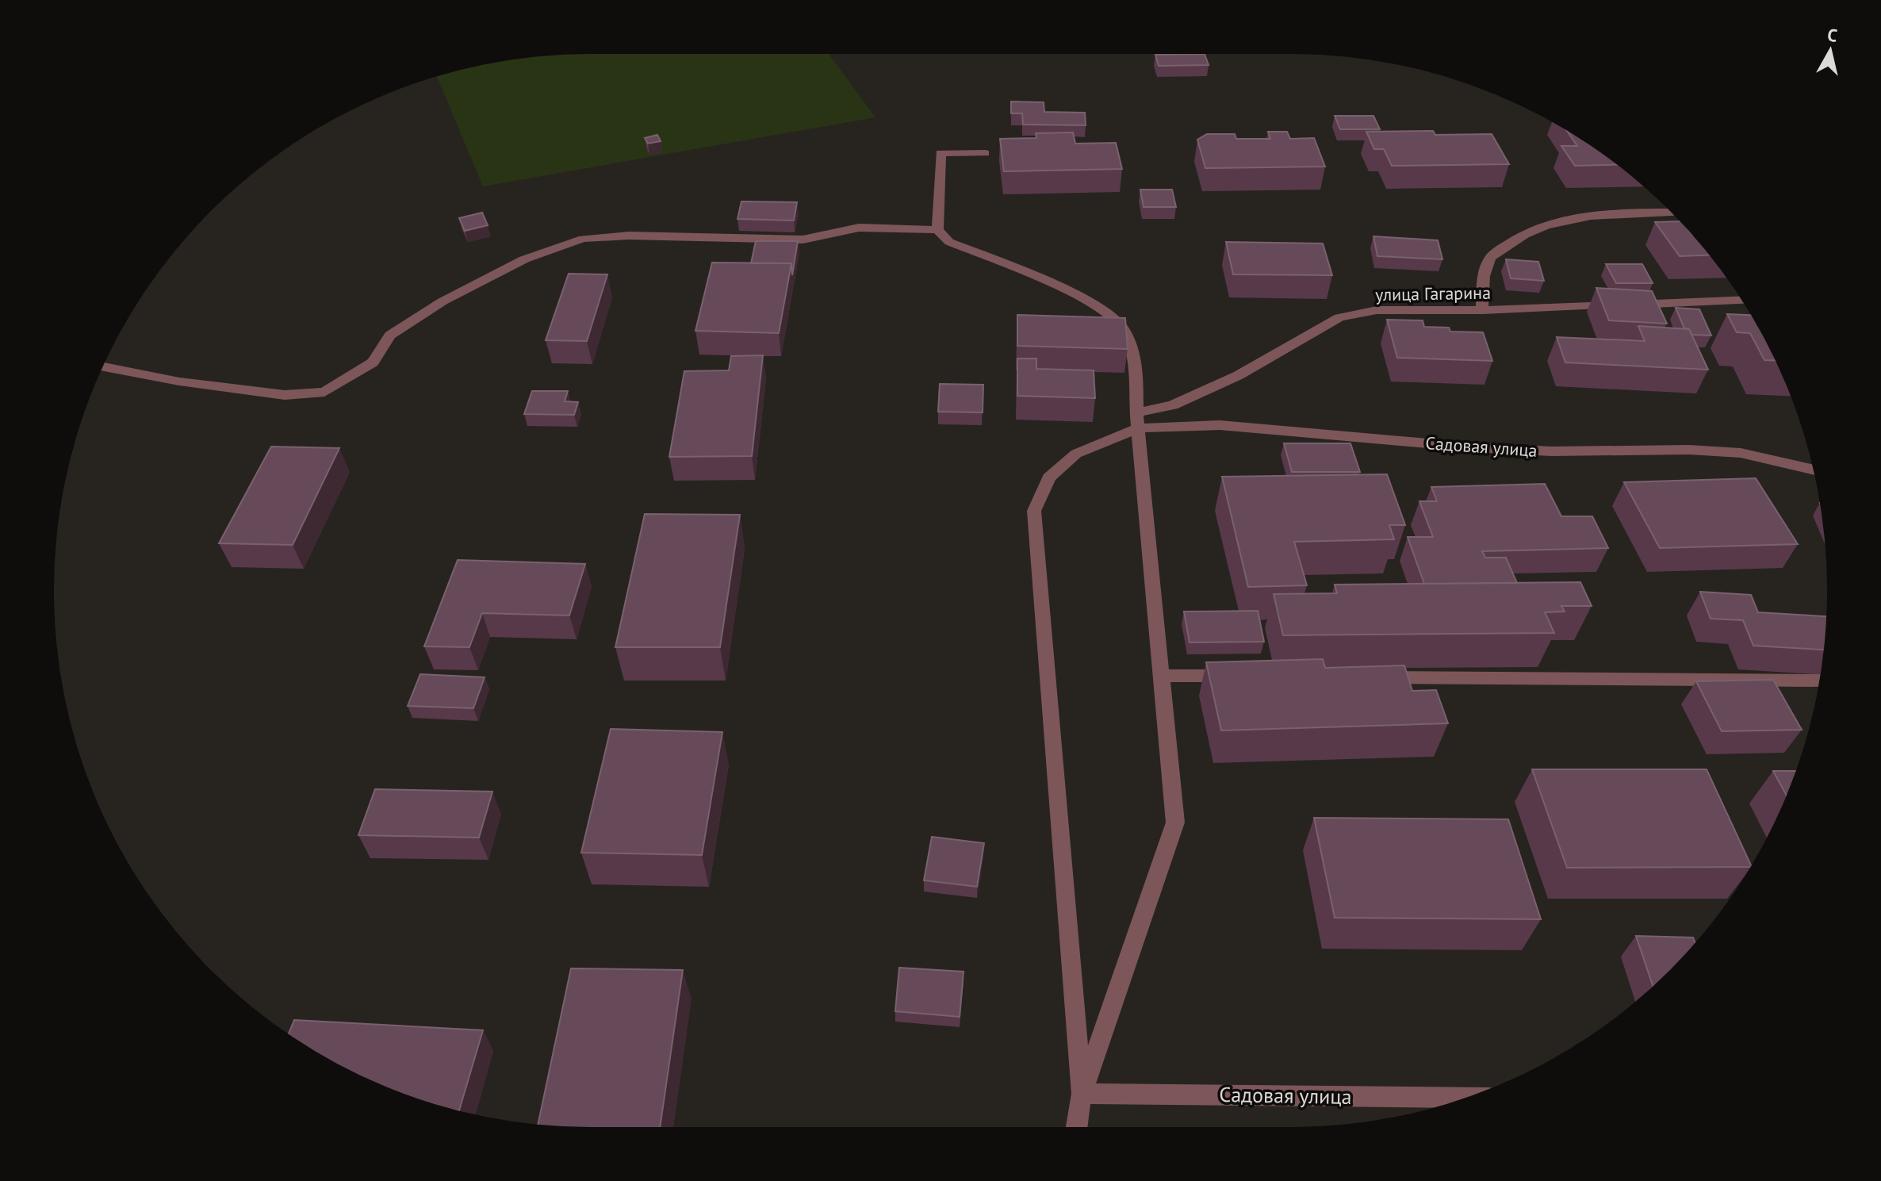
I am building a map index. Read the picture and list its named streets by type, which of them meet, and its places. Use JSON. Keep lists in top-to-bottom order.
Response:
{
  "streets": {
    "street": ["улица Гагарина", "Садовая улица"]
  },
  "crossings": [
    ["улица Гагарина", "Садовая улица"]
  ],
  "north": "top"
}
